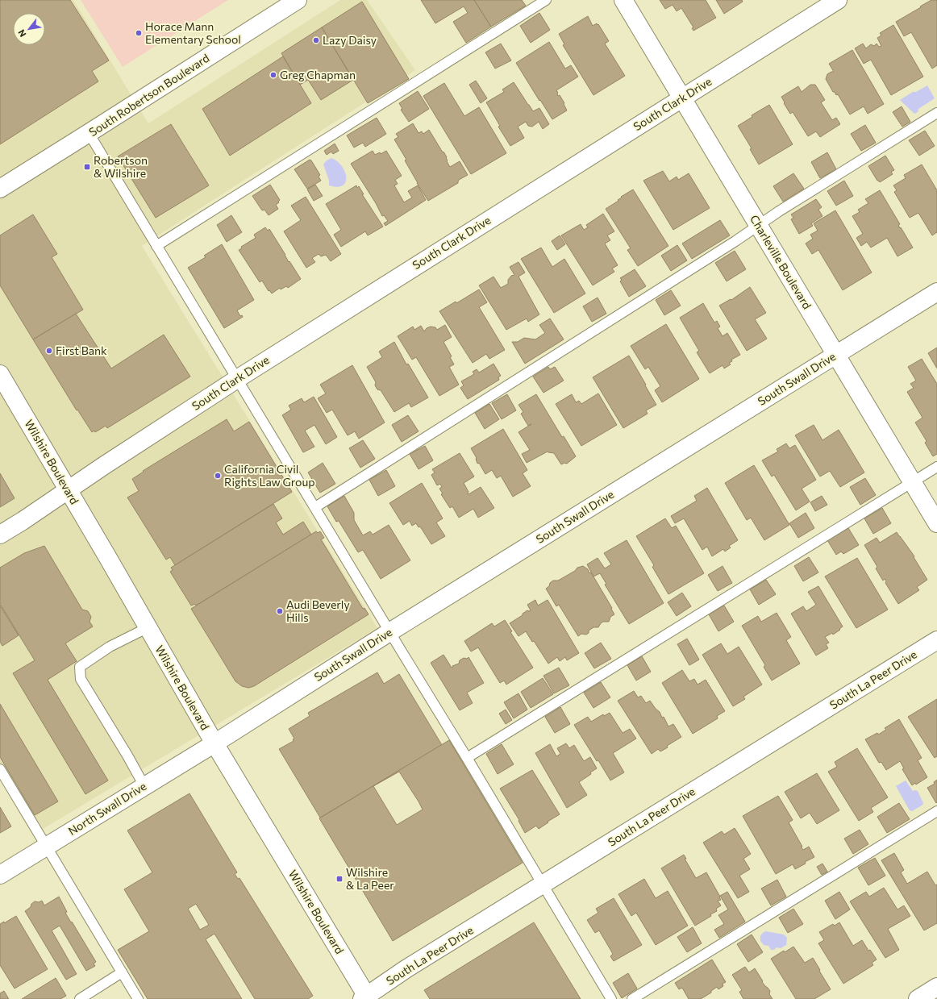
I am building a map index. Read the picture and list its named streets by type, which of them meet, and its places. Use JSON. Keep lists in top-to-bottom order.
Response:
{
  "streets": {
    "street": [
      "South Robertson Boulevard",
      "South Clark Drive",
      "Charleville Boulevard",
      "South Swall Drive",
      "Wilshire Boulevard",
      "South La Peer Drive",
      "North Swall Drive"
    ]
  },
  "crossings": [
    ["South Clark Drive", "Charleville Boulevard"],
    ["South Clark Drive", "Wilshire Boulevard"],
    ["Charleville Boulevard", "South Swall Drive"],
    ["South Swall Drive", "Wilshire Boulevard"],
    ["South Swall Drive", "North Swall Drive"],
    ["Wilshire Boulevard", "South La Peer Drive"],
    ["Wilshire Boulevard", "North Swall Drive"]
  ],
  "places": {
    "other": [
      "Horace Mann Elementary School",
      "Lazy Daisy",
      "Greg Chapman",
      "First Bank",
      "California Civil Rights Law Group",
      "Audi Beverly Hills"
    ],
    "transit": ["Robertson & Wilshire", "Wilshire & La Peer"]
  },
  "north": "bottom left"
}
